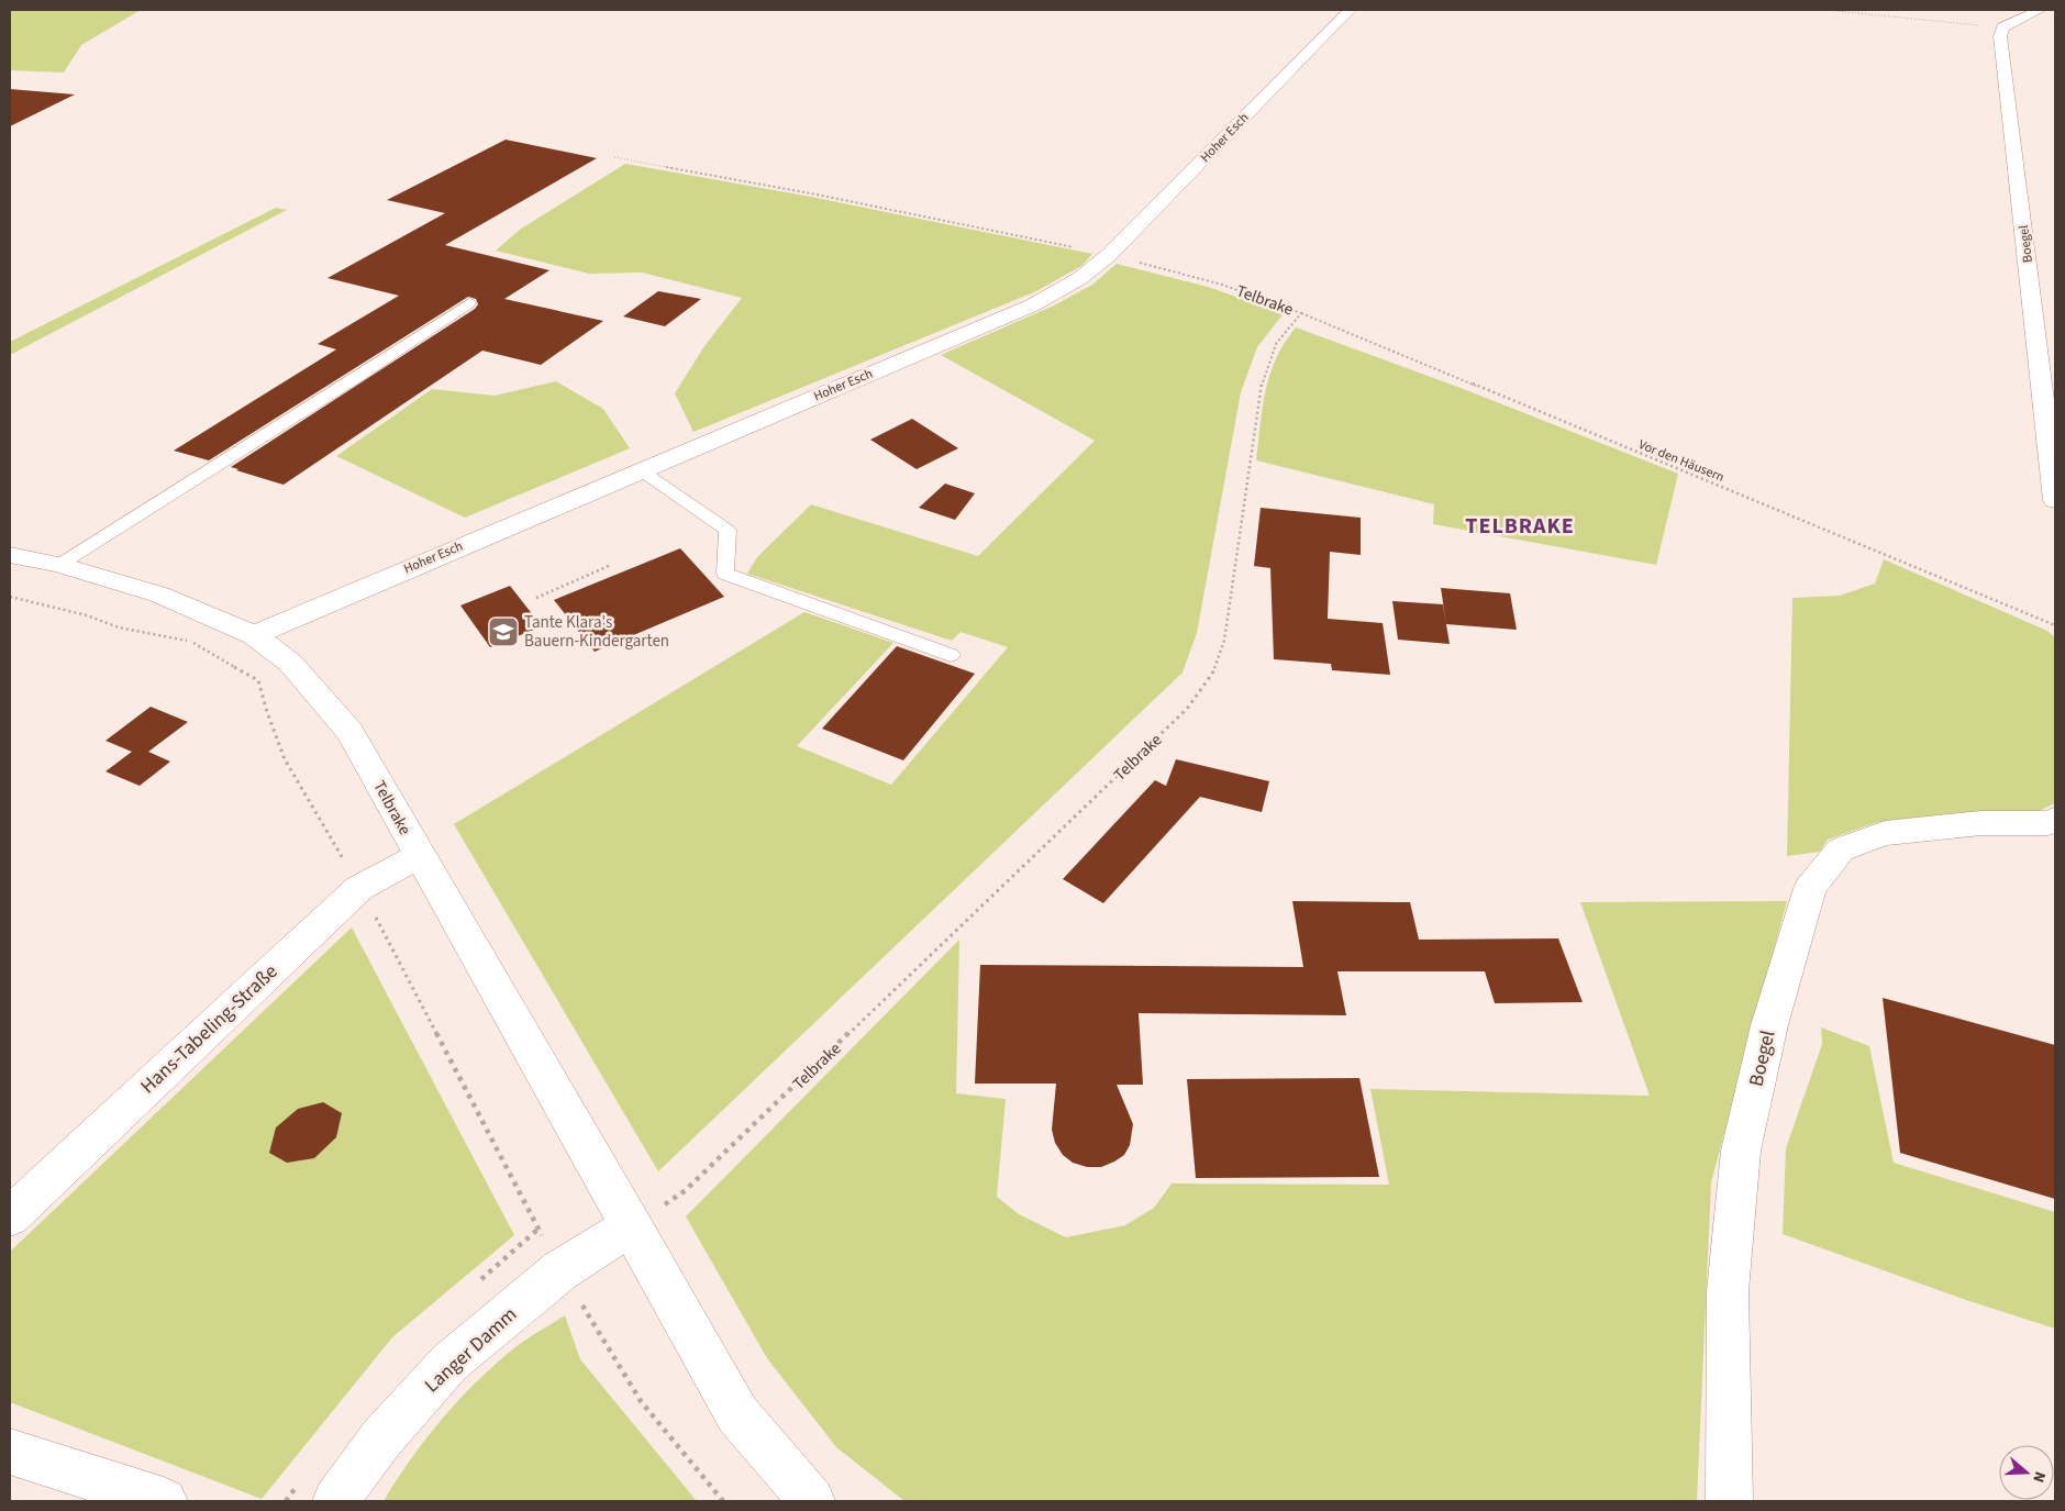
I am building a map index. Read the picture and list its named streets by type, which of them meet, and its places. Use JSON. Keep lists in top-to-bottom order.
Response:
{
  "streets": {
    "street": [
      "Hoher Esch",
      "Boegel",
      "Telbrake",
      "Hans-Tabeling-Straße",
      "Langer Damm"
    ],
    "path": ["Vor den Häusern"]
  },
  "crossings": [
    ["Hoher Esch", "Telbrake"],
    ["Telbrake", "Vor den Häusern"],
    ["Telbrake", "Hans-Tabeling-Straße"],
    ["Telbrake", "Langer Damm"]
  ],
  "districts": ["TELBRAKE"],
  "places": {
    "school or university": ["Tante Klara's Bauern-Kindergarten"]
  },
  "north": "right"
}
